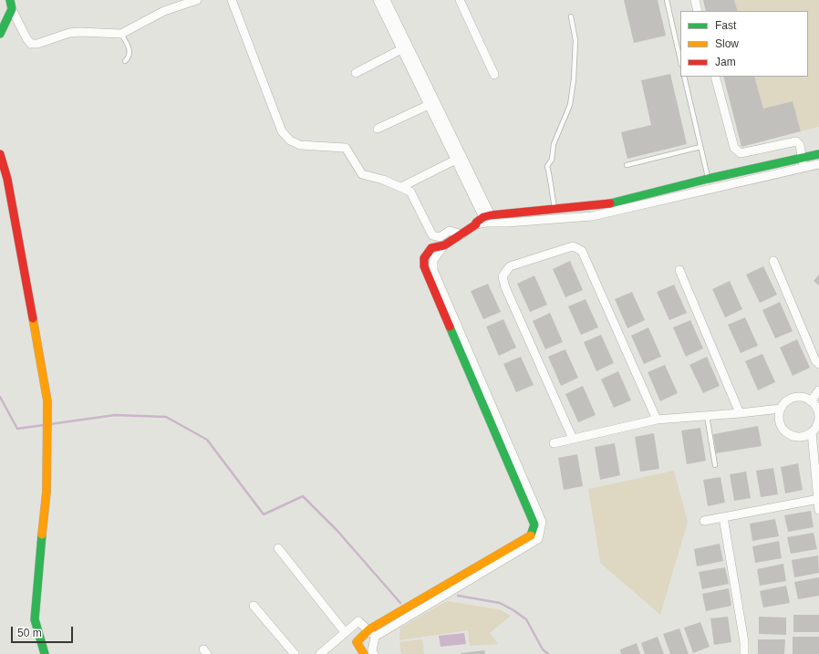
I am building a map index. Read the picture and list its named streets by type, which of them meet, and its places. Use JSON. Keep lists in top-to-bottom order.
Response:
{
  "legend": ["Fast", "Slow", "Jam"],
  "scale_bar": "50 m"
}
